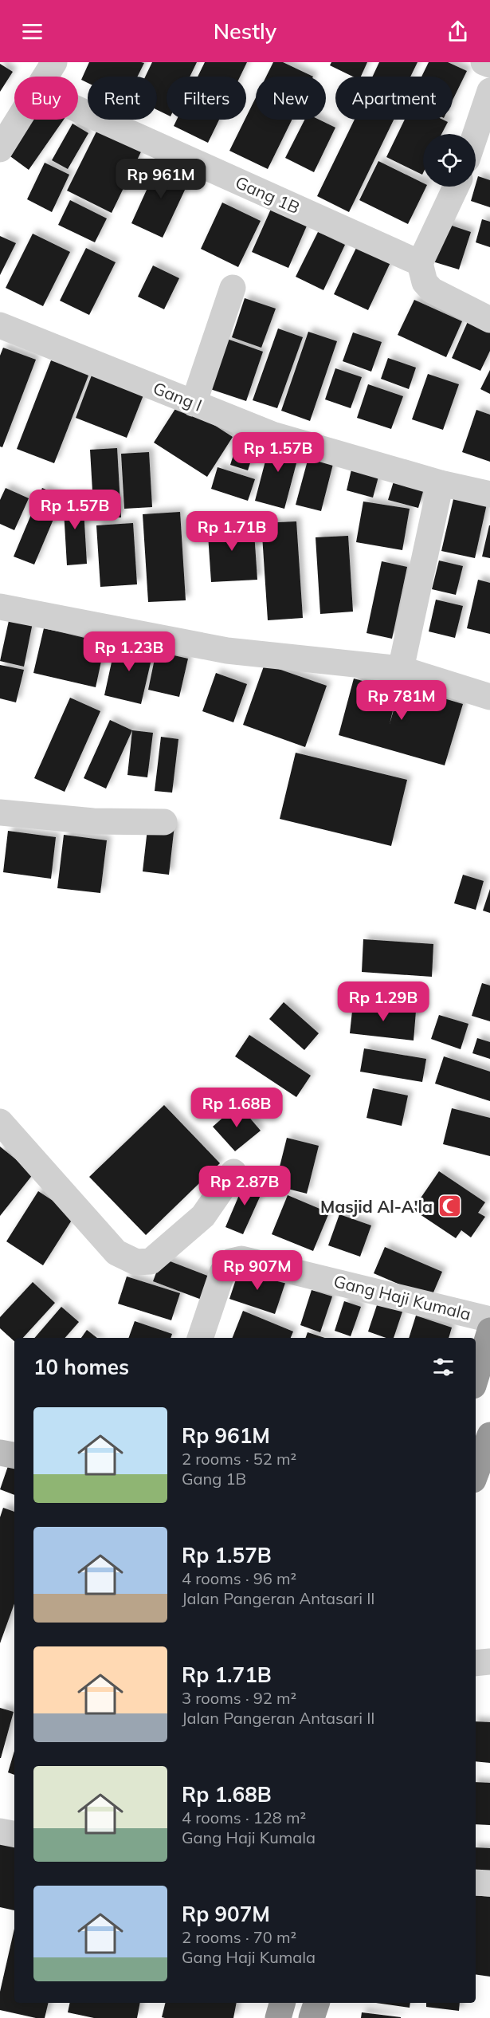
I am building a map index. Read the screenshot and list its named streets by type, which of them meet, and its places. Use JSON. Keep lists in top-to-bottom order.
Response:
{
  "streets": {
    "street": ["Gang 1B", "Gang I", "Gang Haji Kumala"]
  },
  "places": {
    "mosque": ["Masjid Al-A'la"]
  },
  "page": {
    "header": "Nestly",
    "chip": [
      "Buy",
      "Rent",
      "Filters",
      "New",
      "Apartment"
    ],
    "price": [
      "Rp 961M",
      "Rp 1.57B",
      "Rp 1.57B",
      "Rp 1.71B",
      "Rp 1.23B",
      "Rp 781M",
      "Rp 1.29B",
      "Rp 1.68B",
      "Rp 2.87B",
      "Rp 907M"
    ],
    "heading": "10 homes",
    "list": [
      {
        "name": "Rp 961M",
        "note": "2 rooms · 52 m² · Gang 1B"
      },
      {
        "name": "Rp 1.57B",
        "note": "4 rooms · 96 m² · Jalan Pangeran Antasari II"
      },
      {
        "name": "Rp 1.71B",
        "note": "3 rooms · 92 m² · Jalan Pangeran Antasari II"
      },
      {
        "name": "Rp 1.68B",
        "note": "4 rooms · 128 m² · Gang Haji Kumala"
      },
      {
        "name": "Rp 907M",
        "note": "2 rooms · 70 m² · Gang Haji Kumala"
      }
    ]
  }
}
